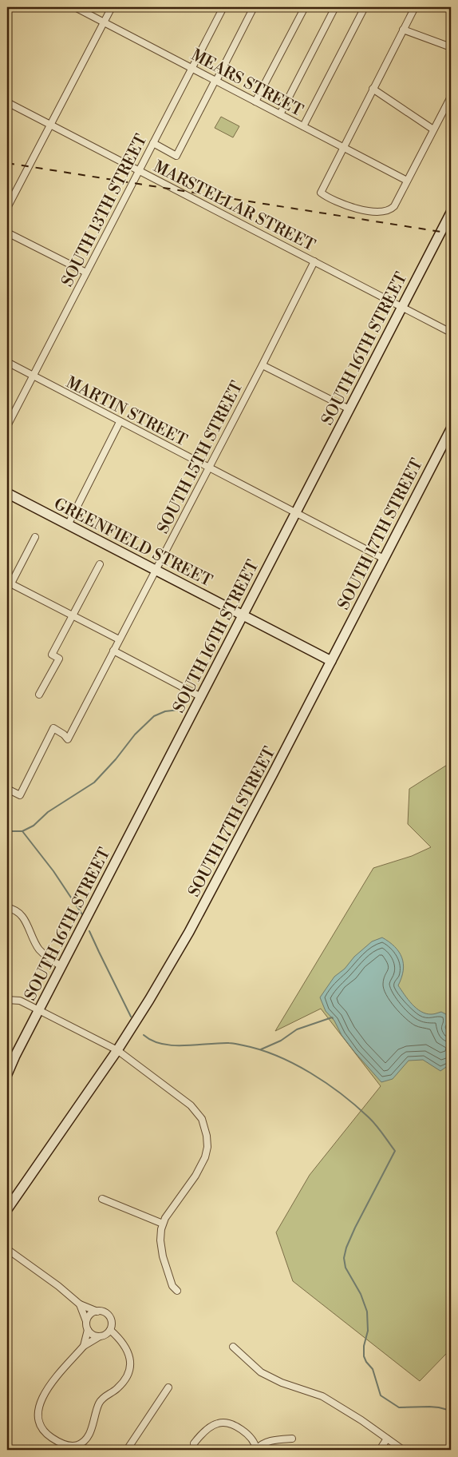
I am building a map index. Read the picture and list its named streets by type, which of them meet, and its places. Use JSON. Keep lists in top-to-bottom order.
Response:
{
  "streets": {
    "main road": ["SOUTH 16TH STREET", "SOUTH 17TH STREET", "GREENFIELD STREET"],
    "street": [
      "MEARS STREET",
      "MARSTELLAR STREET",
      "SOUTH 13TH STREET",
      "MARTIN STREET",
      "SOUTH 15TH STREET"
    ]
  },
  "crossings": [
    ["MEARS STREET", "SOUTH 13TH STREET"],
    ["MARSTELLAR STREET", "SOUTH 13TH STREET"],
    ["MARSTELLAR STREET", "SOUTH 16TH STREET"],
    ["MARSTELLAR STREET", "SOUTH 15TH STREET"],
    ["SOUTH 13TH STREET", "MARTIN STREET"],
    ["SOUTH 16TH STREET", "MARTIN STREET"],
    ["SOUTH 16TH STREET", "GREENFIELD STREET"],
    ["MARTIN STREET", "SOUTH 15TH STREET"],
    ["MARTIN STREET", "SOUTH 17TH STREET"],
    ["SOUTH 15TH STREET", "GREENFIELD STREET"],
    ["SOUTH 17TH STREET", "GREENFIELD STREET"]
  ]
}
